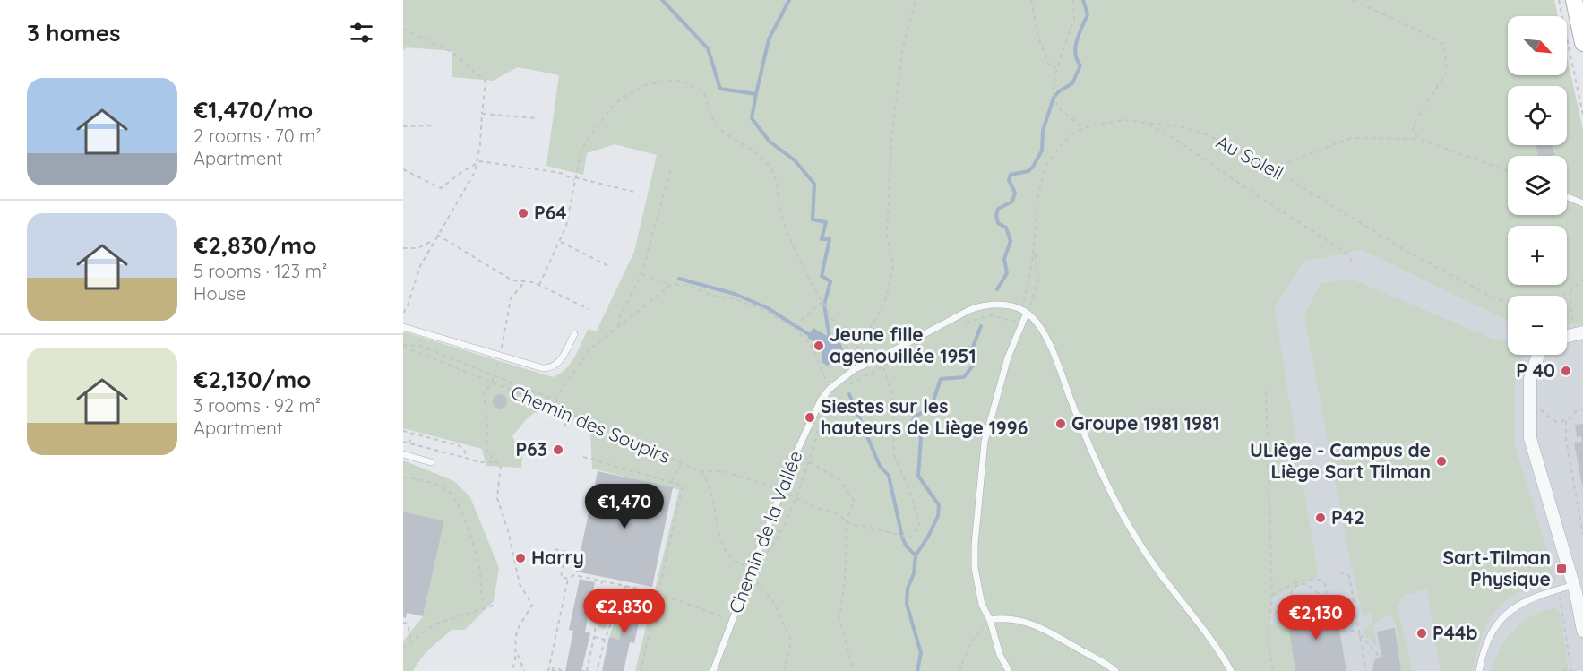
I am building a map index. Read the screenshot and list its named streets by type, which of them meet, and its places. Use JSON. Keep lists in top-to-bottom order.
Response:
{
  "streets": {
    "lane": ["Chemin de la Vallée"],
    "path": ["Au Soleil", "Chemin des Soupirs"]
  },
  "crossings": [
    ["Au Soleil", "Chemin de la Vallée"]
  ],
  "places": {
    "other": [
      "P64",
      "Jeune fille agenouillée 1951",
      "P 40",
      "Siestes sur les hauteurs de Liège 1996",
      "Groupe 1981 1981",
      "P63",
      "ULiège - Campus de Liège Sart Tilman",
      "P42",
      "Harry",
      "P44b"
    ],
    "transit": ["Sart-Tilman Physique"]
  },
  "north": "bottom right",
  "page": {
    "heading": "3 homes",
    "map_buttons": ["+", "−"],
    "list": [
      {
        "name": "€1,470/mo",
        "note": "2 rooms · 70 m² · Apartment"
      },
      {
        "name": "€2,830/mo",
        "note": "5 rooms · 123 m² · House"
      },
      {
        "name": "€2,130/mo",
        "note": "3 rooms · 92 m² · Apartment"
      }
    ],
    "price": ["€1,470", "€2,830", "€2,130"]
  }
}
